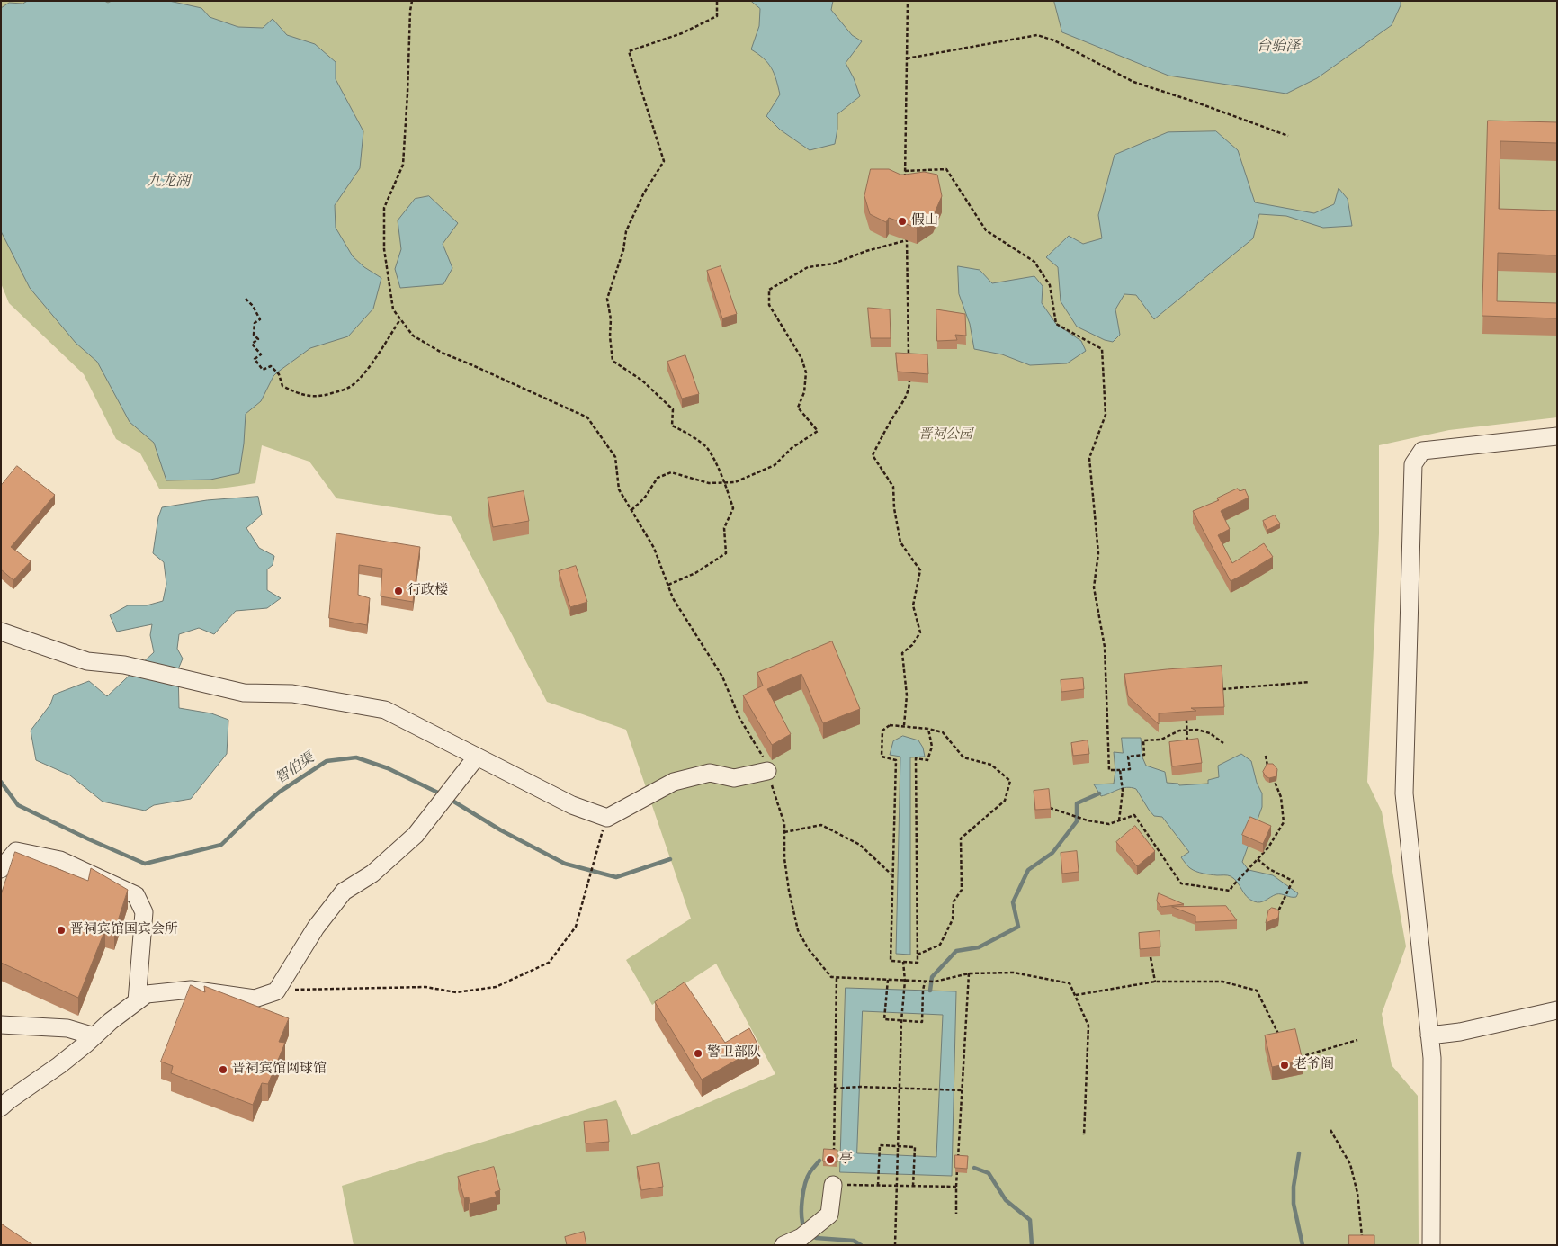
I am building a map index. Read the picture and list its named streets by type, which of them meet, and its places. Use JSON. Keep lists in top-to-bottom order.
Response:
{
  "water": ["台骀泽", "九龙湖", "智伯渠"],
  "parks": ["晋祠公园"],
  "places": [
    "假山",
    "行政楼",
    "晋祠宾馆国宾会所",
    "警卫部队",
    "老爷阁",
    "晋祠宾馆网球馆",
    "亭"
  ]
}
